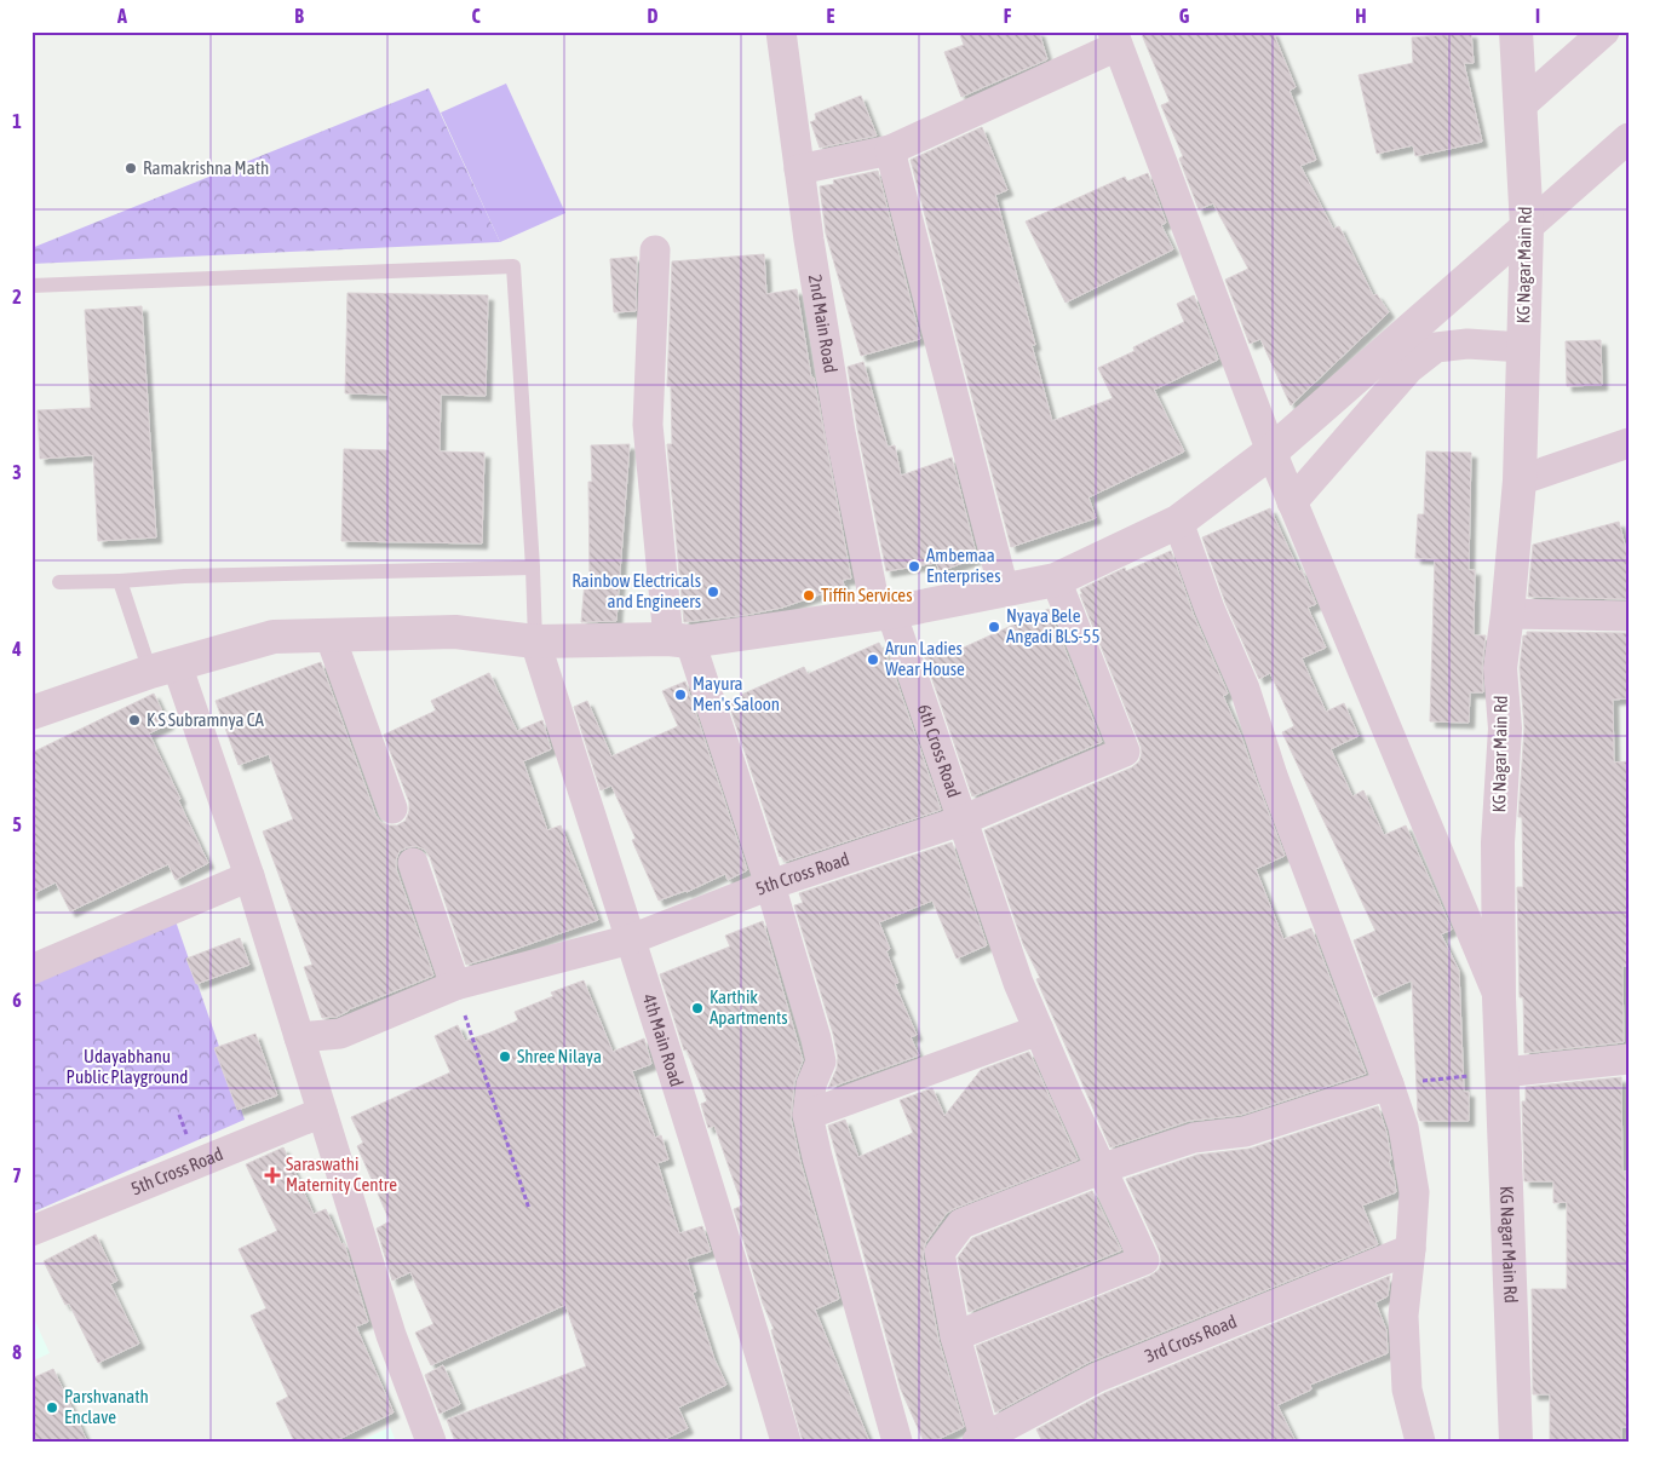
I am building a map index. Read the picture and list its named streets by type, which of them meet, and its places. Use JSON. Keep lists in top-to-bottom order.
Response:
{
  "streets": {
    "street": [
      "KG Nagar Main Rd",
      "2nd Main Road",
      "6th Cross Road",
      "5th Cross Road",
      "4th Main Road",
      "3rd Cross Road"
    ]
  },
  "crossings": [
    ["2nd Main Road", "6th Cross Road"],
    ["6th Cross Road", "5th Cross Road"],
    ["5th Cross Road", "4th Main Road"]
  ],
  "parks": ["Udayabhanu Public Playground"],
  "places": {
    "other": [
      "Ramakrishna Math",
      "Ambemaa Enterprises",
      "Rainbow Electricals and Engineers",
      "Tiffin Services",
      "Nyaya Bele Angadi BLS-55",
      "Arun Ladies Wear House",
      "Mayura Men's Saloon",
      "K S Subramnya CA",
      "Karthik Apartments",
      "Shree Nilaya",
      "Parshvanath Enclave"
    ],
    "health": ["Saraswathi Maternity Centre"]
  },
  "grid": {
    "columns": [
      "A",
      "B",
      "C",
      "D",
      "E",
      "F",
      "G",
      "H",
      "I"
    ],
    "rows": [
      "1",
      "2",
      "3",
      "4",
      "5",
      "6",
      "7",
      "8"
    ]
  }
}
